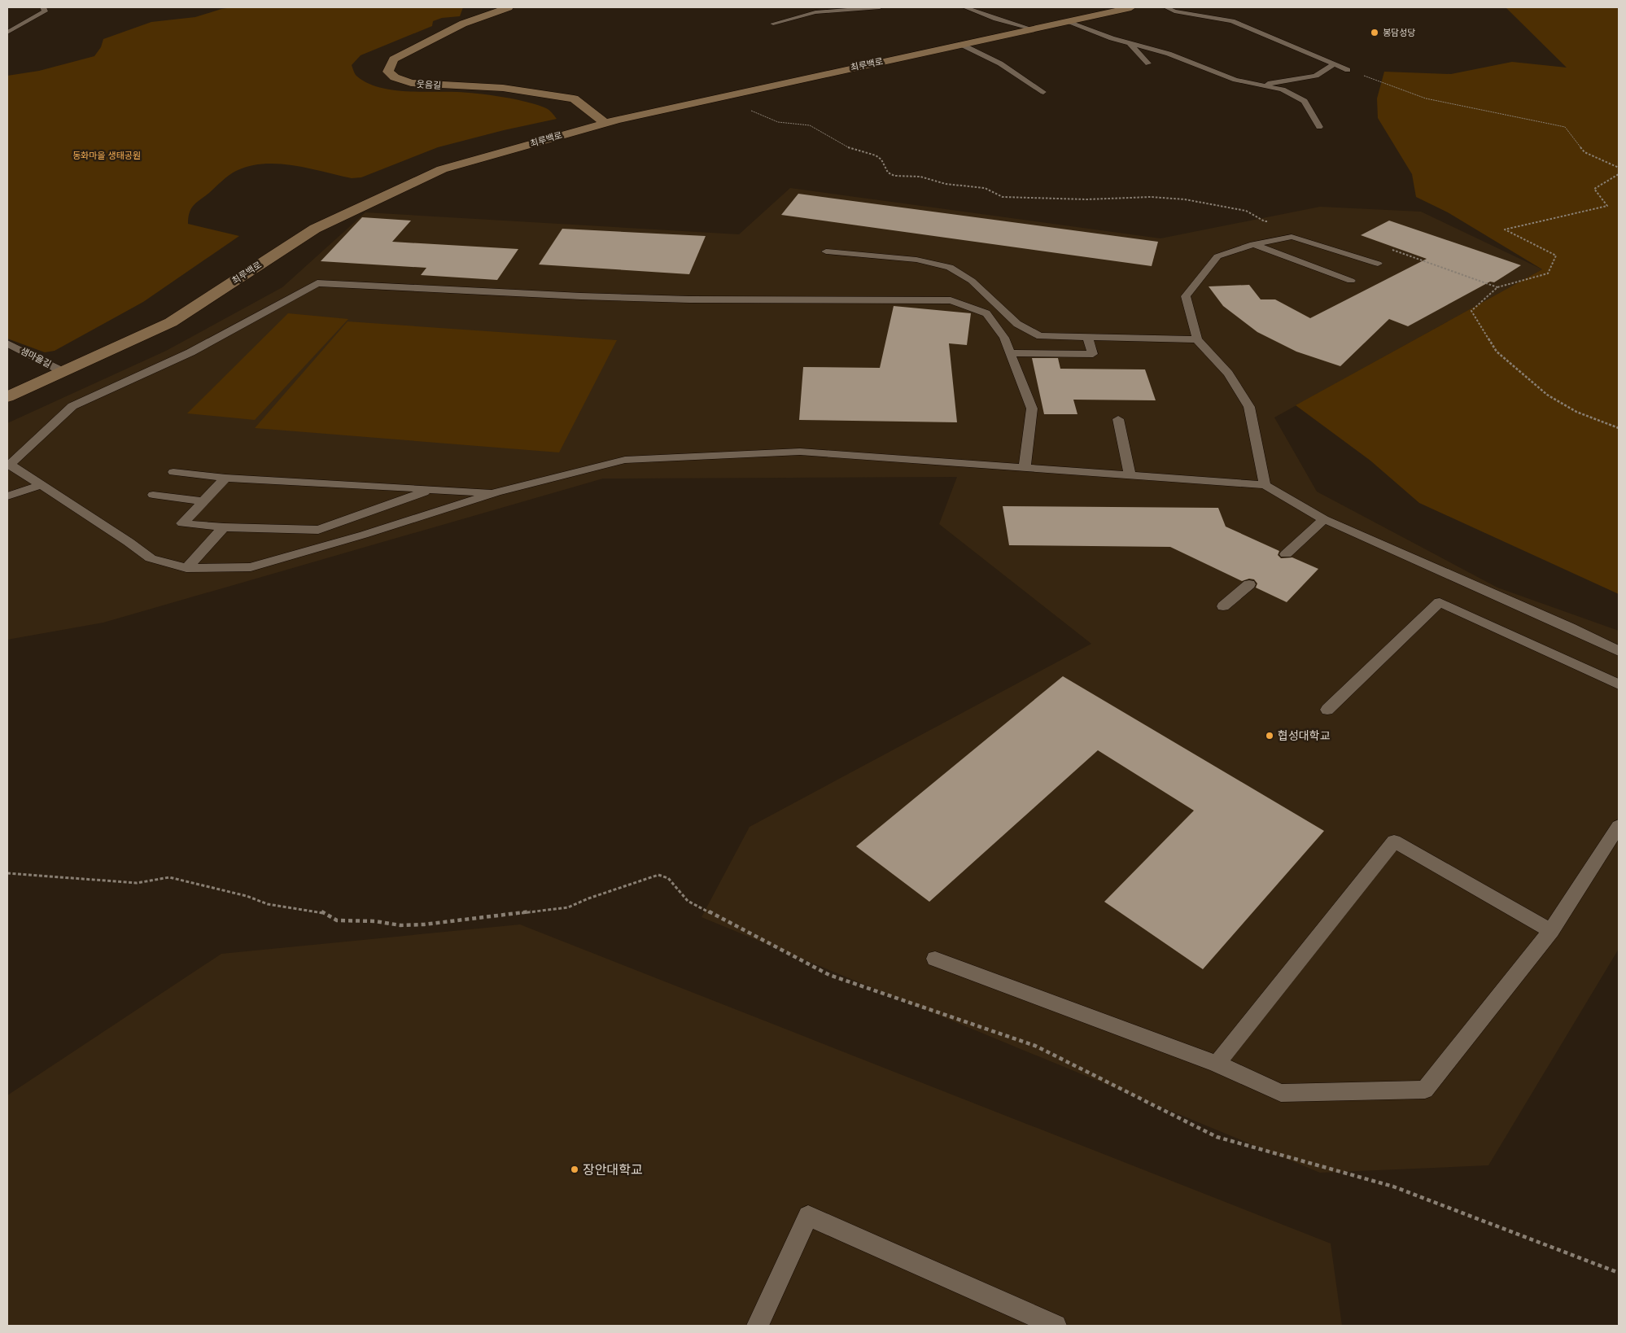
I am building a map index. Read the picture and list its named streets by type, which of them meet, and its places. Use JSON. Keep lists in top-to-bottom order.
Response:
{
  "streets": {
    "street": ["최루백로", "웃음길"],
    "lane": ["샘마을길"]
  },
  "crossings": [
    ["최루백로", "웃음길"],
    ["최루백로", "샘마을길"]
  ],
  "parks": ["동화마을 생태공원"],
  "places": ["봉담성당", "협성대학교", "장안대학교"]
}
